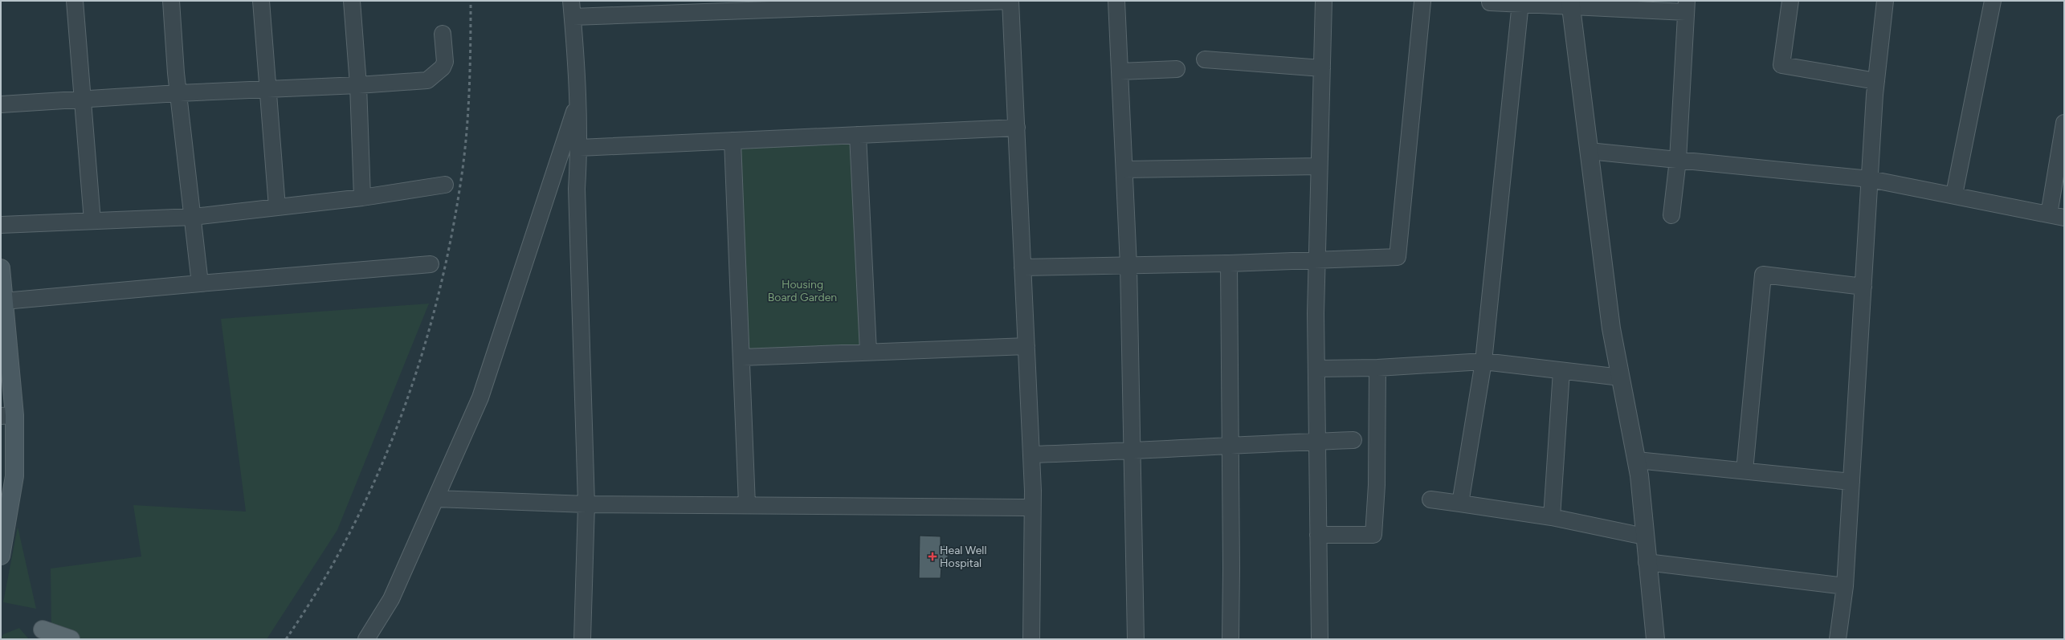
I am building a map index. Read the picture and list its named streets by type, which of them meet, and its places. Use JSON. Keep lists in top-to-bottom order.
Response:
{
  "parks": ["Housing Board Garden"],
  "places": {
    "health": ["Heal Well Hospital"]
  }
}
